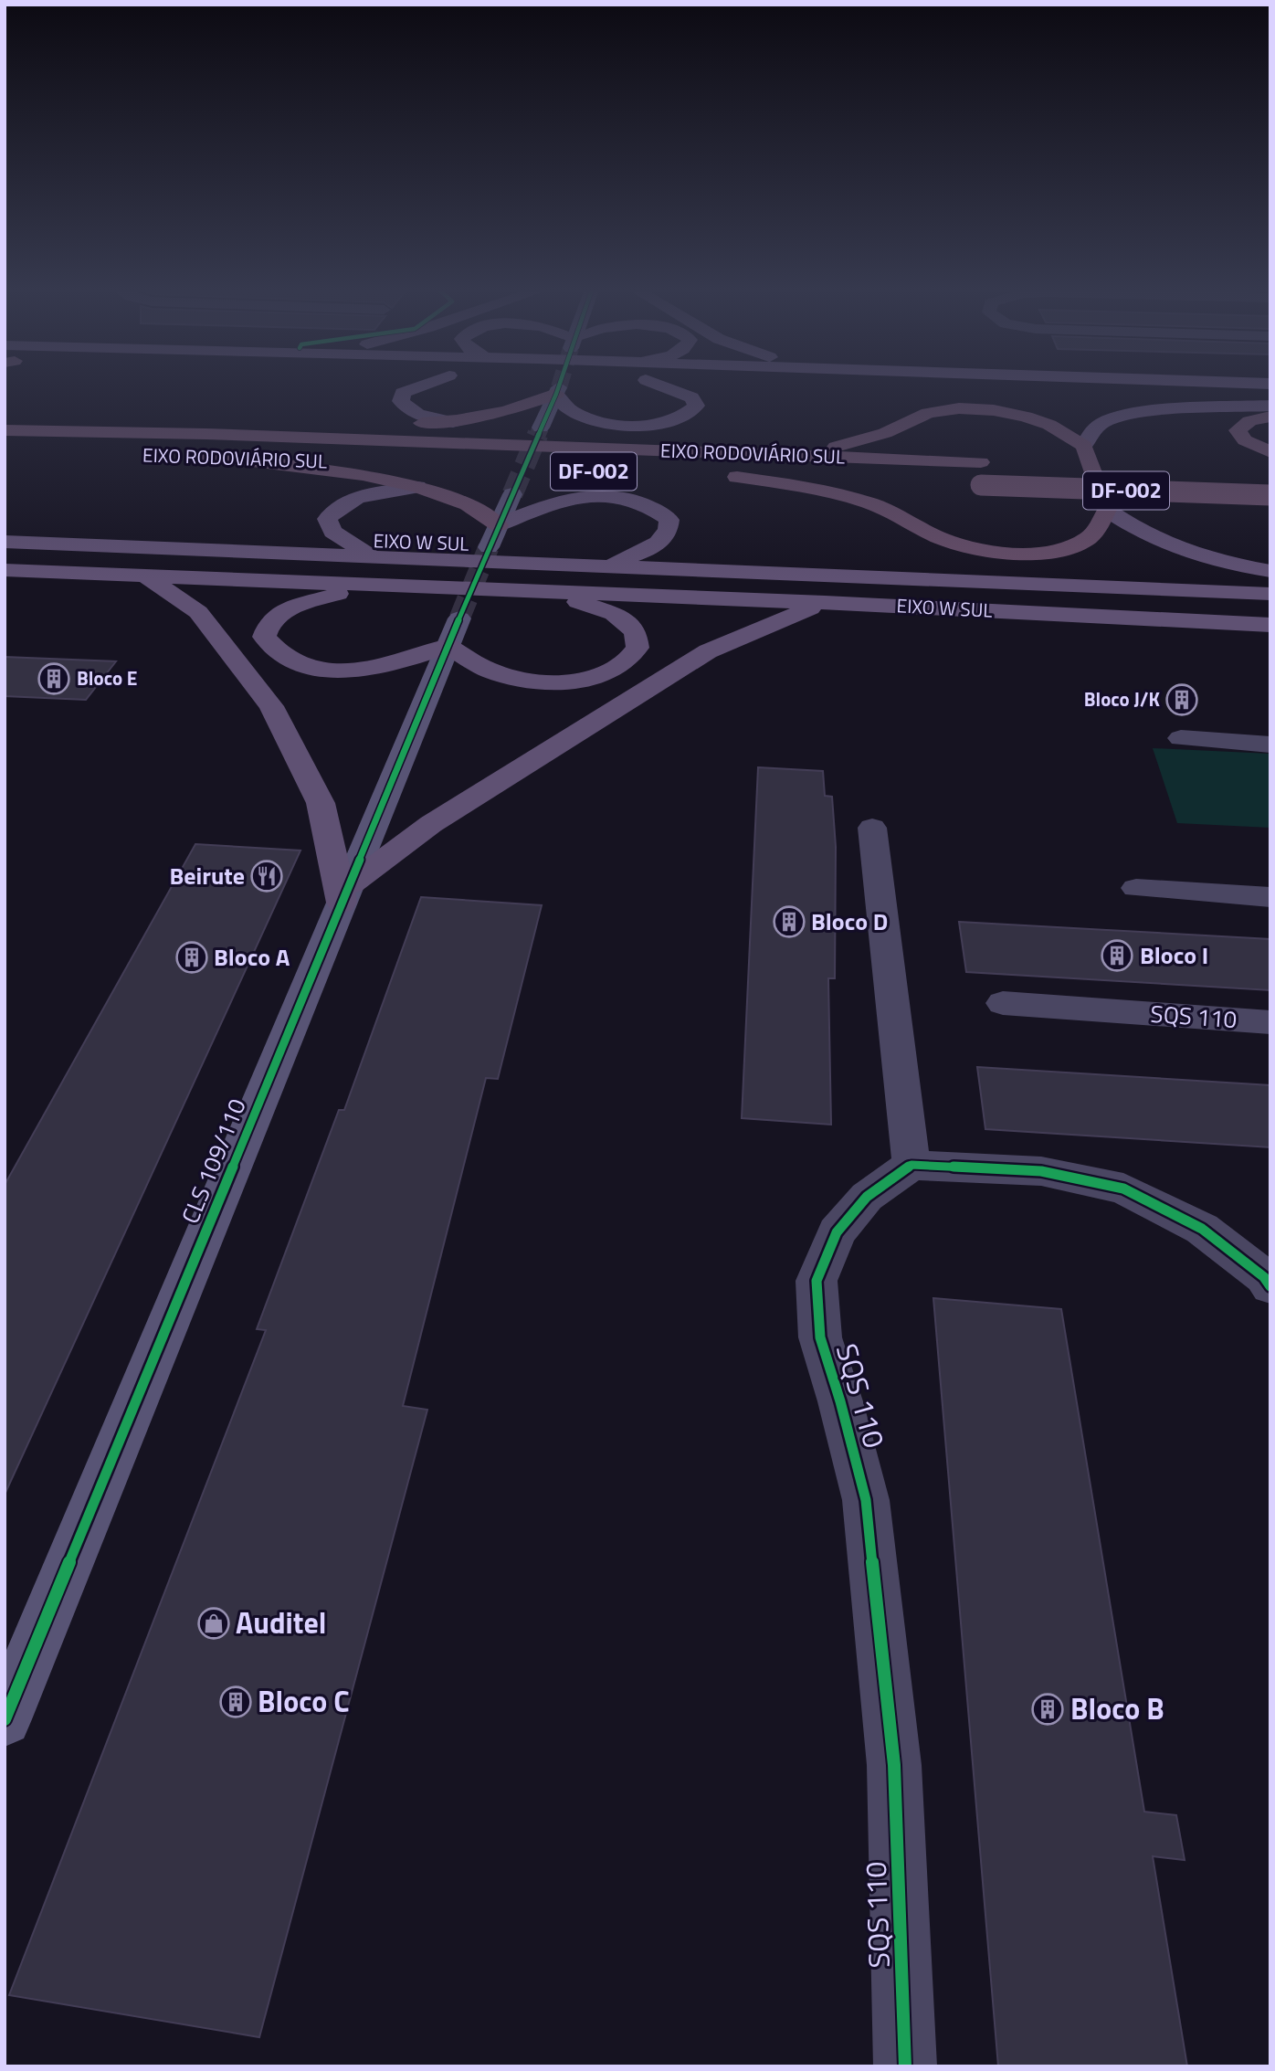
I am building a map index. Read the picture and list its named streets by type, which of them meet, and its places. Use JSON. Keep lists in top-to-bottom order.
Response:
{
  "streets": {
    "highway": ["EIXO RODOVIÁRIO SUL", "DF-002"],
    "main road": ["EIXO W SUL"],
    "street": ["SQS 110", "CLS 109/110"]
  },
  "places": {
    "building": [
      "Bloco E",
      "Bloco J/K",
      "Bloco D",
      "Bloco I",
      "Bloco A",
      "Bloco C",
      "Bloco B"
    ],
    "restaurant": ["Beirute"],
    "shop": ["Auditel"]
  }
}
